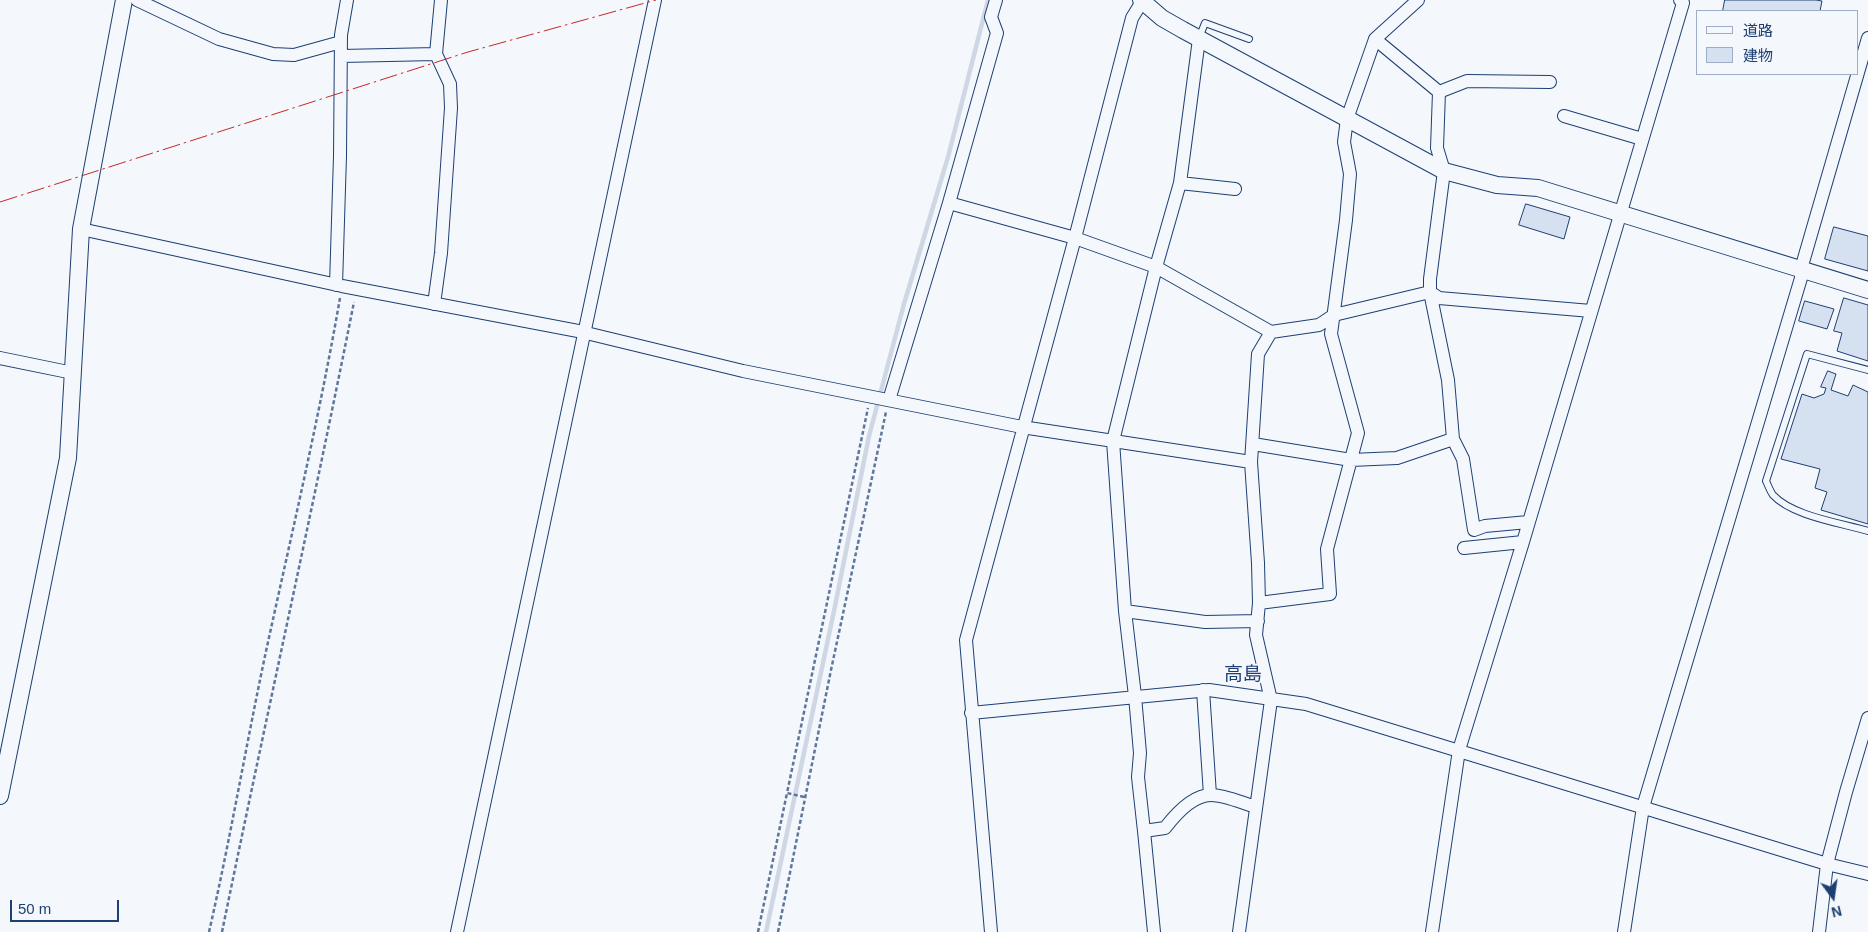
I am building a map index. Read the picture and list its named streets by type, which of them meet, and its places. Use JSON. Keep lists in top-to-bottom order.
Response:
{
  "districts": ["高島"],
  "legend": ["道路", "建物"],
  "scale_bar": "50 m",
  "north": "bottom"
}
